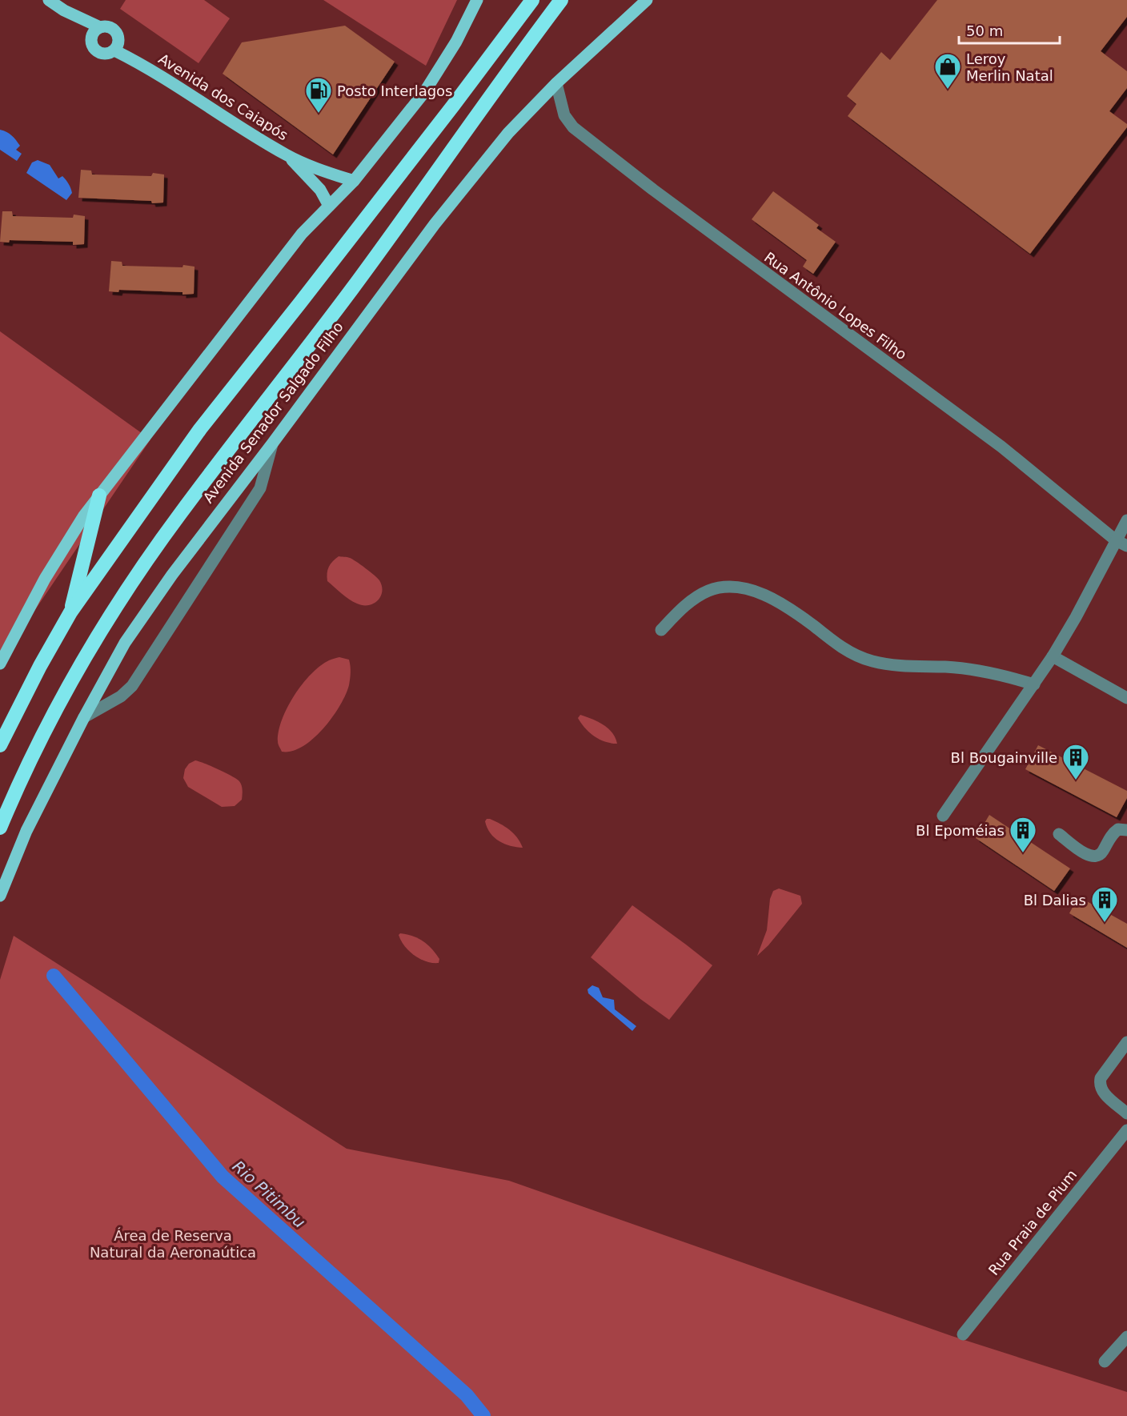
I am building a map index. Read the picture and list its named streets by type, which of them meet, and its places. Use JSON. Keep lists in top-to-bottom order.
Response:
{
  "streets": {
    "highway": ["Avenida Senador Salgado Filho"],
    "main road": ["Avenida dos Caiapós"],
    "street": ["Rua Antônio Lopes Filho", "Rua Praia de Pium"]
  },
  "crossings": [
    ["Rua Antônio Lopes Filho", "Avenida Senador Salgado Filho"]
  ],
  "water": ["Rio Pitimbu"],
  "parks": ["Área de Reserva Natural da Aeronaútica"],
  "places": {
    "shop": ["Leroy Merlin Natal"],
    "fuel station": ["Posto Interlagos"],
    "building": ["Bl Bougainville", "Bl Epoméias", "Bl Dalias"]
  },
  "scale_bar": "50 m"
}
